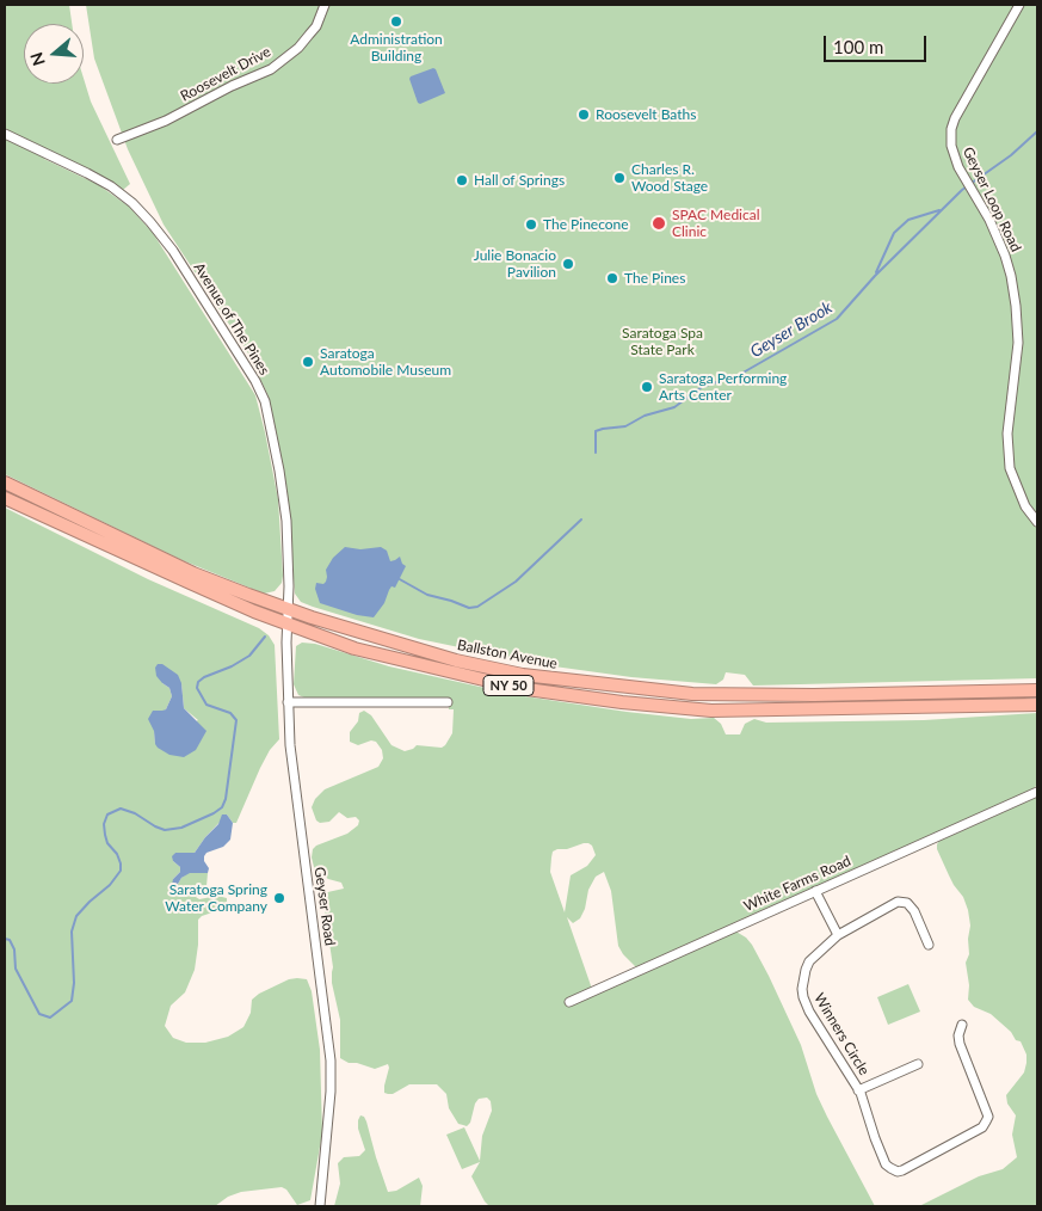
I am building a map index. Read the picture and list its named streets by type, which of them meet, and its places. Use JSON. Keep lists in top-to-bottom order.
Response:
{
  "streets": {
    "highway": ["Ballston Avenue", "NY 50"],
    "street": [
      "Roosevelt Drive",
      "Geyser Loop Road",
      "Avenue of The Pines",
      "White Farms Road",
      "Geyser Road",
      "Winners Circle"
    ]
  },
  "crossings": [
    ["Avenue of The Pines", "Ballston Avenue"],
    ["Avenue of The Pines", "Geyser Road"],
    ["Ballston Avenue", "Geyser Road"]
  ],
  "water": ["Geyser Brook"],
  "parks": ["Saratoga Spa State Park"],
  "places": [
    "Administration Building",
    "Roosevelt Baths",
    "Charles R. Wood Stage",
    "Hall of Springs",
    "SPAC Medical Clinic",
    "The Pinecone",
    "Julie Bonacio Pavilion",
    "The Pines",
    "Saratoga Automobile Museum",
    "Saratoga Performing Arts Center",
    "Saratoga Spring Water Company"
  ],
  "scale_bar": "100 m",
  "north": "left"
}
